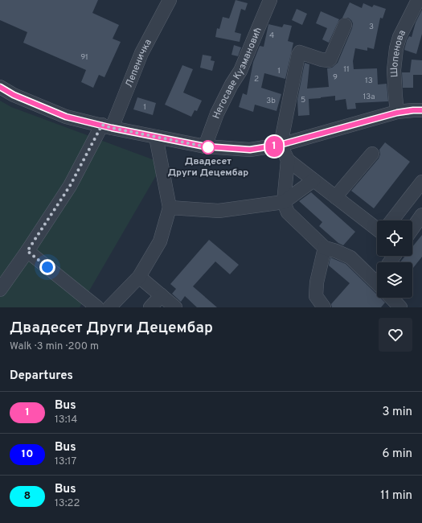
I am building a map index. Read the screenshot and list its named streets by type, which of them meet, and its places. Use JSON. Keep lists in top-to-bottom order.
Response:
{
  "streets": {
    "street": ["Шопенова", "Лепеничка", "Негосаве Кузмановић"]
  },
  "places": ["Двадесет Други Децембар"],
  "lines": ["bus line 1"],
  "house_numbers": [
    "3",
    "4",
    "91",
    "11",
    "1",
    "9",
    "2",
    "13",
    "13a",
    "5",
    "3b",
    "1"
  ],
  "page": {
    "on_map": "1",
    "heading": [
      ["Двадесет Други Децембар", "Walk · 3 min · 200 m"],
      "Departures"
    ],
    "list": [
      {
        "mark": "1",
        "name": "Bus",
        "note": "13:14",
        "value": "3 min"
      },
      {
        "mark": "10",
        "name": "Bus",
        "note": "13:17",
        "value": "6 min"
      },
      {
        "mark": "8",
        "name": "Bus",
        "note": "13:22",
        "value": "11 min"
      }
    ]
  }
}
